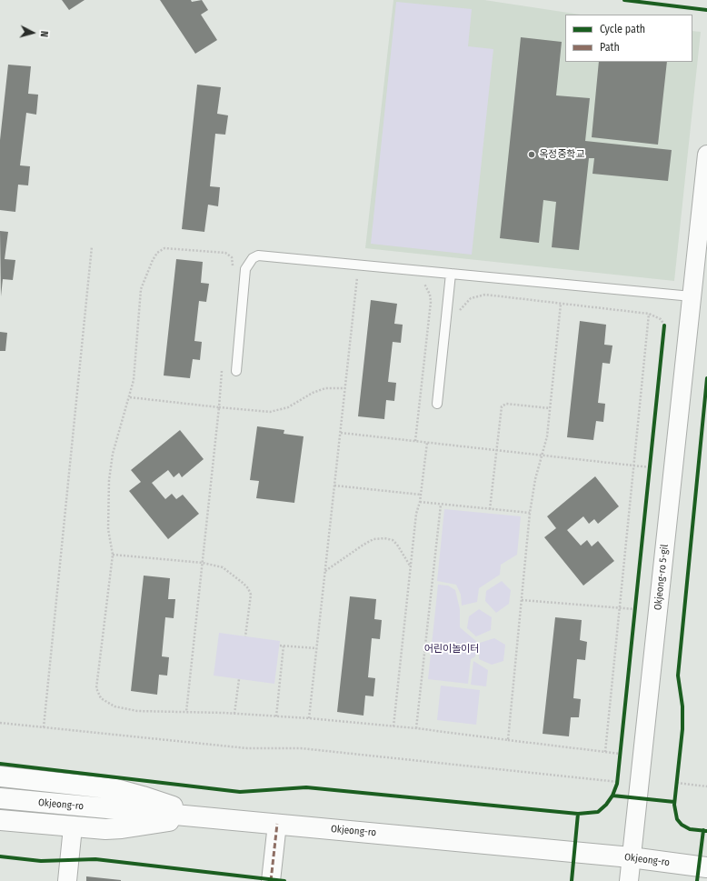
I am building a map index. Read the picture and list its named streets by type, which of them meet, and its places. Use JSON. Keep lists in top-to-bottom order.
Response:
{
  "streets": {
    "main road": ["Okjeong-ro"],
    "street": ["Okjeong-ro 5-gil"]
  },
  "crossings": [
    ["Okjeong-ro 5-gil", "Okjeong-ro"]
  ],
  "parks": ["어린이놀이터"],
  "places": ["옥정중학교"],
  "legend": ["Cycle path", "Path"],
  "north": "right"
}
